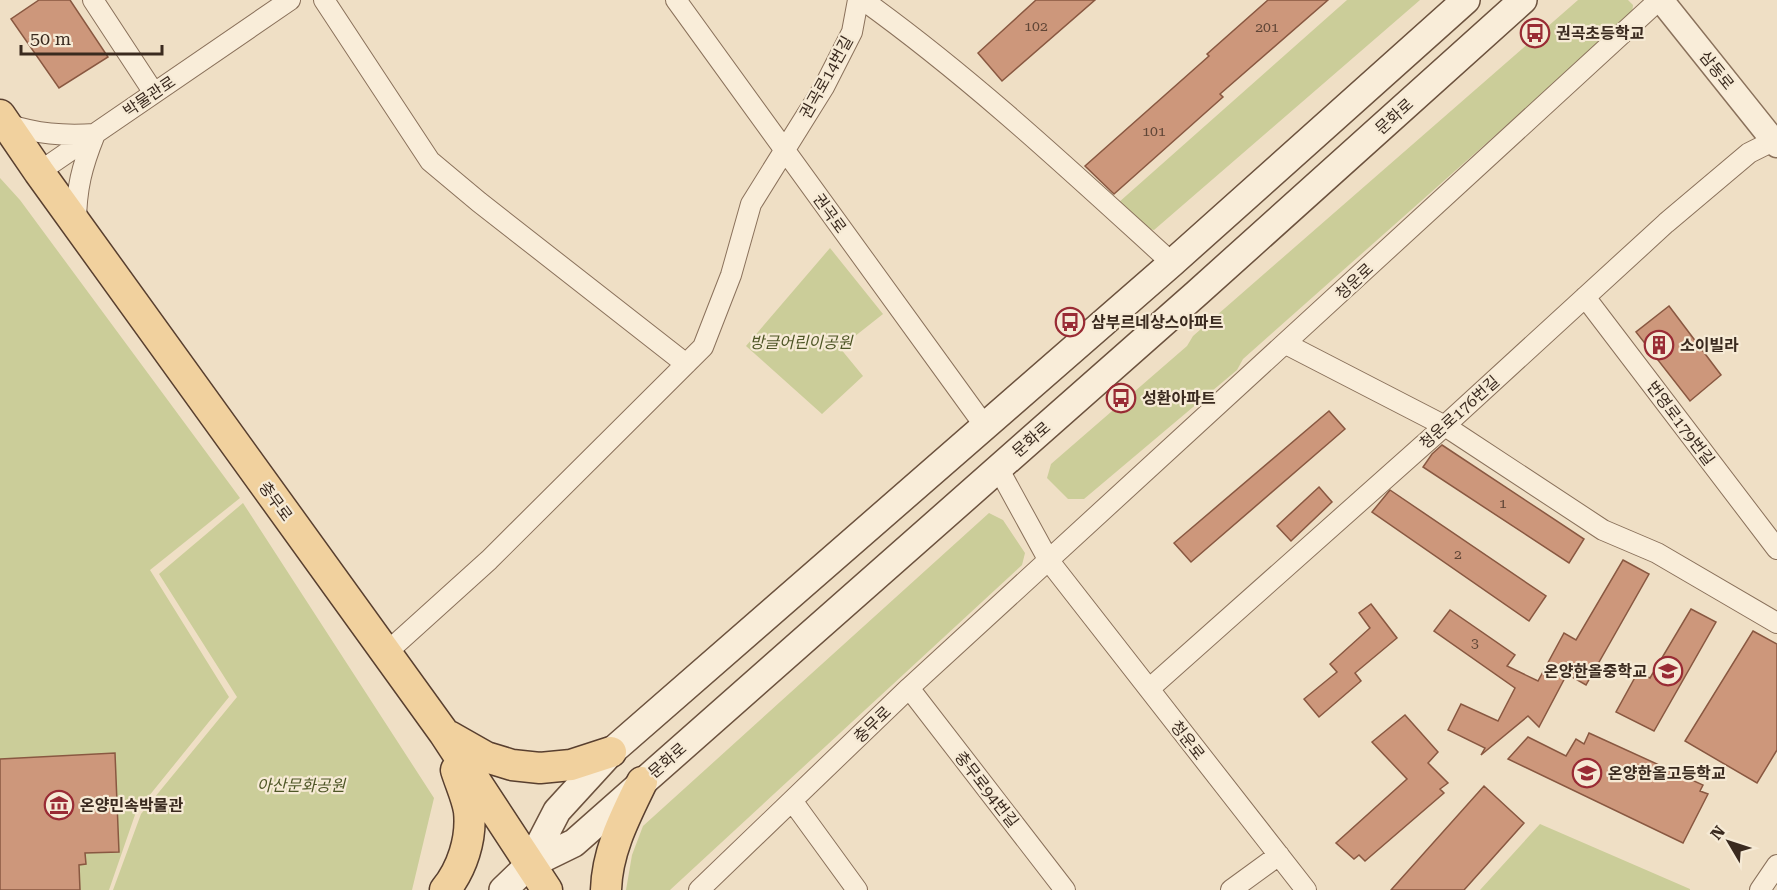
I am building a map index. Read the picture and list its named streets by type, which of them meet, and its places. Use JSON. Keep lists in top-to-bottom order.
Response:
{
  "streets": {
    "main road": ["문화로", "충무로"],
    "street": [
      "삼동로",
      "권곡로14번길",
      "박물관로",
      "권곡로",
      "청운로",
      "청운로176번길",
      "번영로179번길",
      "충무로94번길"
    ]
  },
  "crossings": [
    ["삼동로", "청운로"],
    ["삼동로", "청운로176번길"],
    ["권곡로14번길", "권곡로"],
    ["권곡로14번길", "충무로"],
    ["박물관로", "충무로"],
    ["문화로", "권곡로"],
    ["문화로", "청운로"],
    ["문화로", "충무로"],
    ["청운로", "청운로176번길"],
    ["청운로", "충무로"],
    ["청운로176번길", "번영로179번길"],
    ["충무로", "충무로94번길"]
  ],
  "parks": ["방글어린이공원", "아산문화공원"],
  "places": {
    "bus stop": ["권곡초등학교", "삼부르네상스아파트", "성환아파트"],
    "building": ["소이빌라"],
    "school or university": ["온양한올중학교", "온양한올고등학교"],
    "museum": ["온양민속박물관"]
  },
  "house_numbers": [
    "102",
    "201",
    "101",
    "1",
    "2",
    "3"
  ],
  "scale_bar": "50 m",
  "north": "top left"
}
